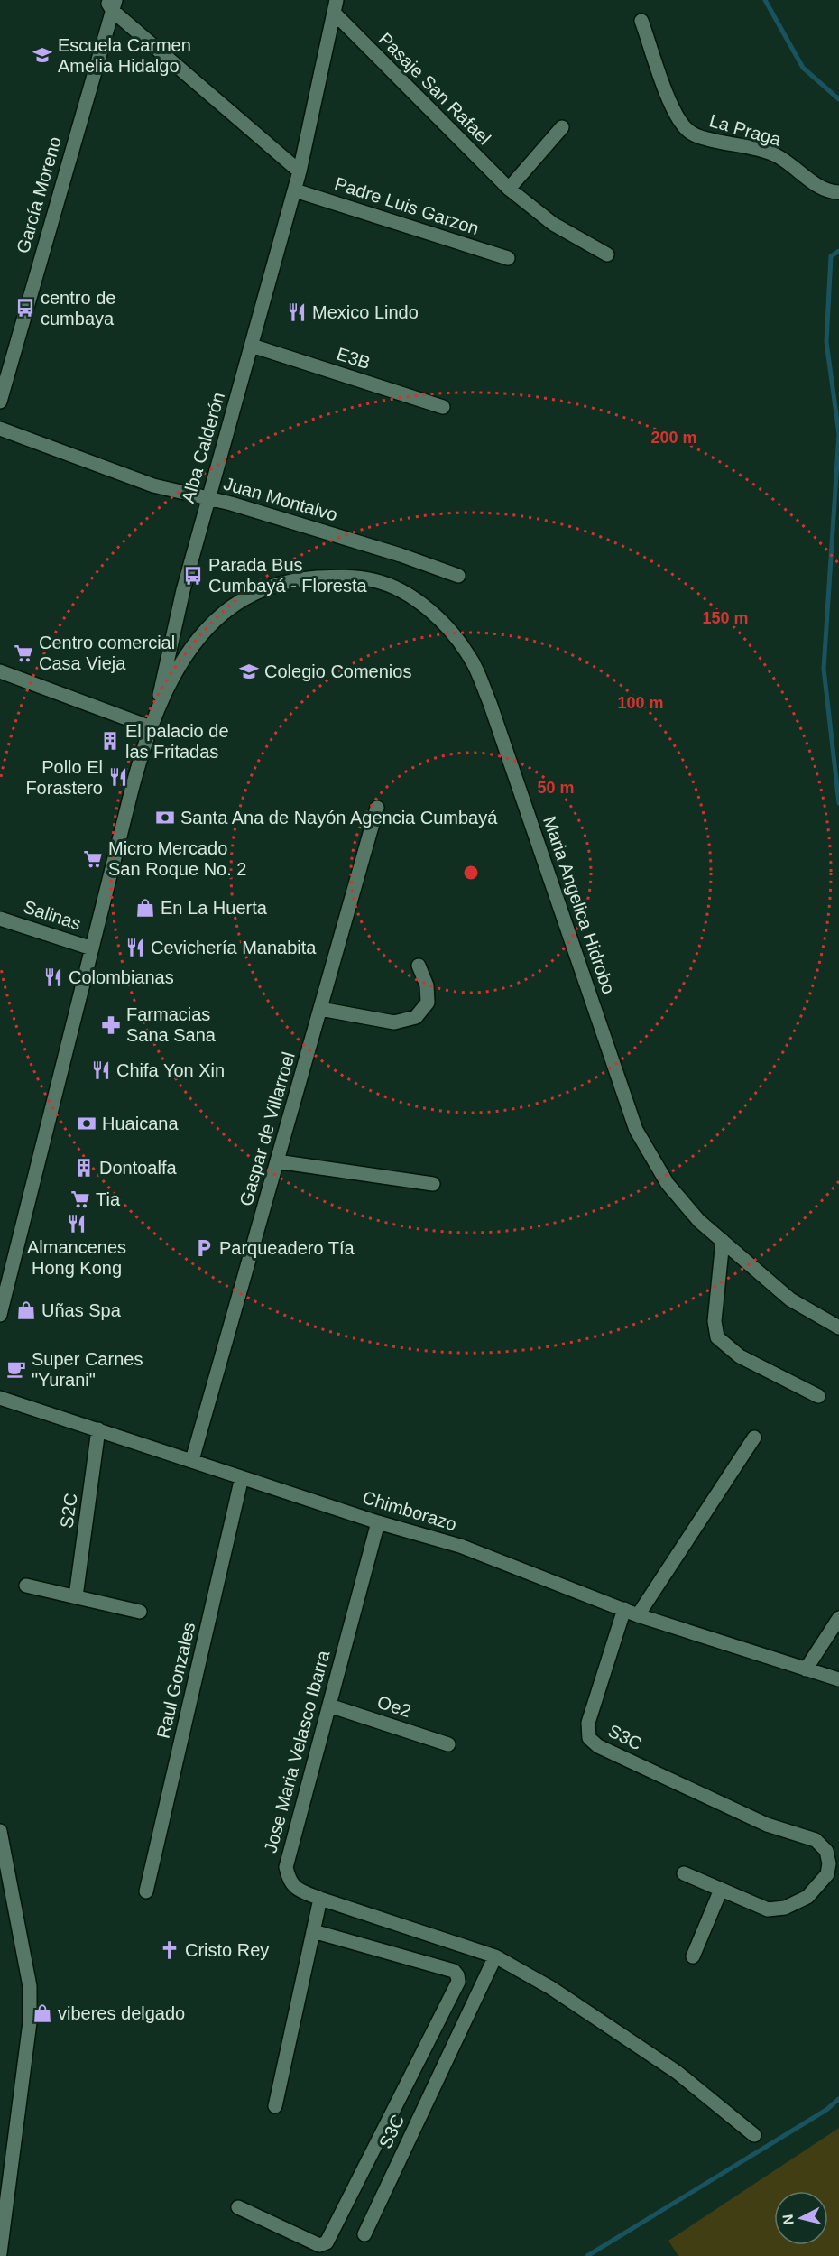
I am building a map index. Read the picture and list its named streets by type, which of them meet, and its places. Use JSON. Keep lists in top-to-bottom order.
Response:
{
  "streets": {
    "street": [
      "Pasaje San Rafael",
      "La Praga",
      "García Moreno",
      "Padre Luis Garzon",
      "E3B",
      "Alba Calderón",
      "Juan Montalvo",
      "Maria Angelica Hidrobo",
      "Salinas",
      "Gaspar de Villarroel",
      "S2C",
      "Chimborazo",
      "Raul Gonzales",
      "Oe2",
      "S3C",
      "Jose Maria Velasco Ibarra"
    ]
  },
  "crossings": [
    ["Padre Luis Garzon", "Alba Calderón"],
    ["E3B", "Alba Calderón"],
    ["Alba Calderón", "Juan Montalvo"],
    ["Alba Calderón", "Maria Angelica Hidrobo"],
    ["Maria Angelica Hidrobo", "Salinas"],
    ["Gaspar de Villarroel", "Chimborazo"],
    ["S2C", "Chimborazo"],
    ["Chimborazo", "Raul Gonzales"],
    ["Chimborazo", "S3C"],
    ["Chimborazo", "Jose Maria Velasco Ibarra"],
    ["Oe2", "Jose Maria Velasco Ibarra"],
    ["S3C", "Jose Maria Velasco Ibarra"]
  ],
  "places": {
    "school or university": ["Escuela Carmen Amelia Hidalgo", "Colegio Comenios"],
    "bus stop": ["centro de cumbaya", "Parada Bus Cumbayá - Floresta"],
    "restaurant": [
      "Mexico Lindo",
      "Pollo El Forastero",
      "Cevichería Manabita",
      "Colombianas",
      "Chifa Yon Xin",
      "Almancenes Hong Kong"
    ],
    "supermarket": ["Centro comercial Casa Vieja", "Micro Mercado San Roque No. 2", "Tia"],
    "building": ["El palacio de las Fritadas", "Dontoalfa"],
    "bank": ["Santa Ana de Nayón Agencia Cumbayá", "Huaicana"],
    "shop": ["En La Huerta", "Uñas Spa", "viberes delgado"],
    "pharmacy": ["Farmacias Sana Sana"],
    "parking": ["Parqueadero Tía"],
    "cafe": ["Super Carnes \"Yurani\""],
    "church": ["Cristo Rey"]
  },
  "north": "left",
  "rings": [
    "200 m",
    "150 m",
    "100 m",
    "50 m"
  ]
}
